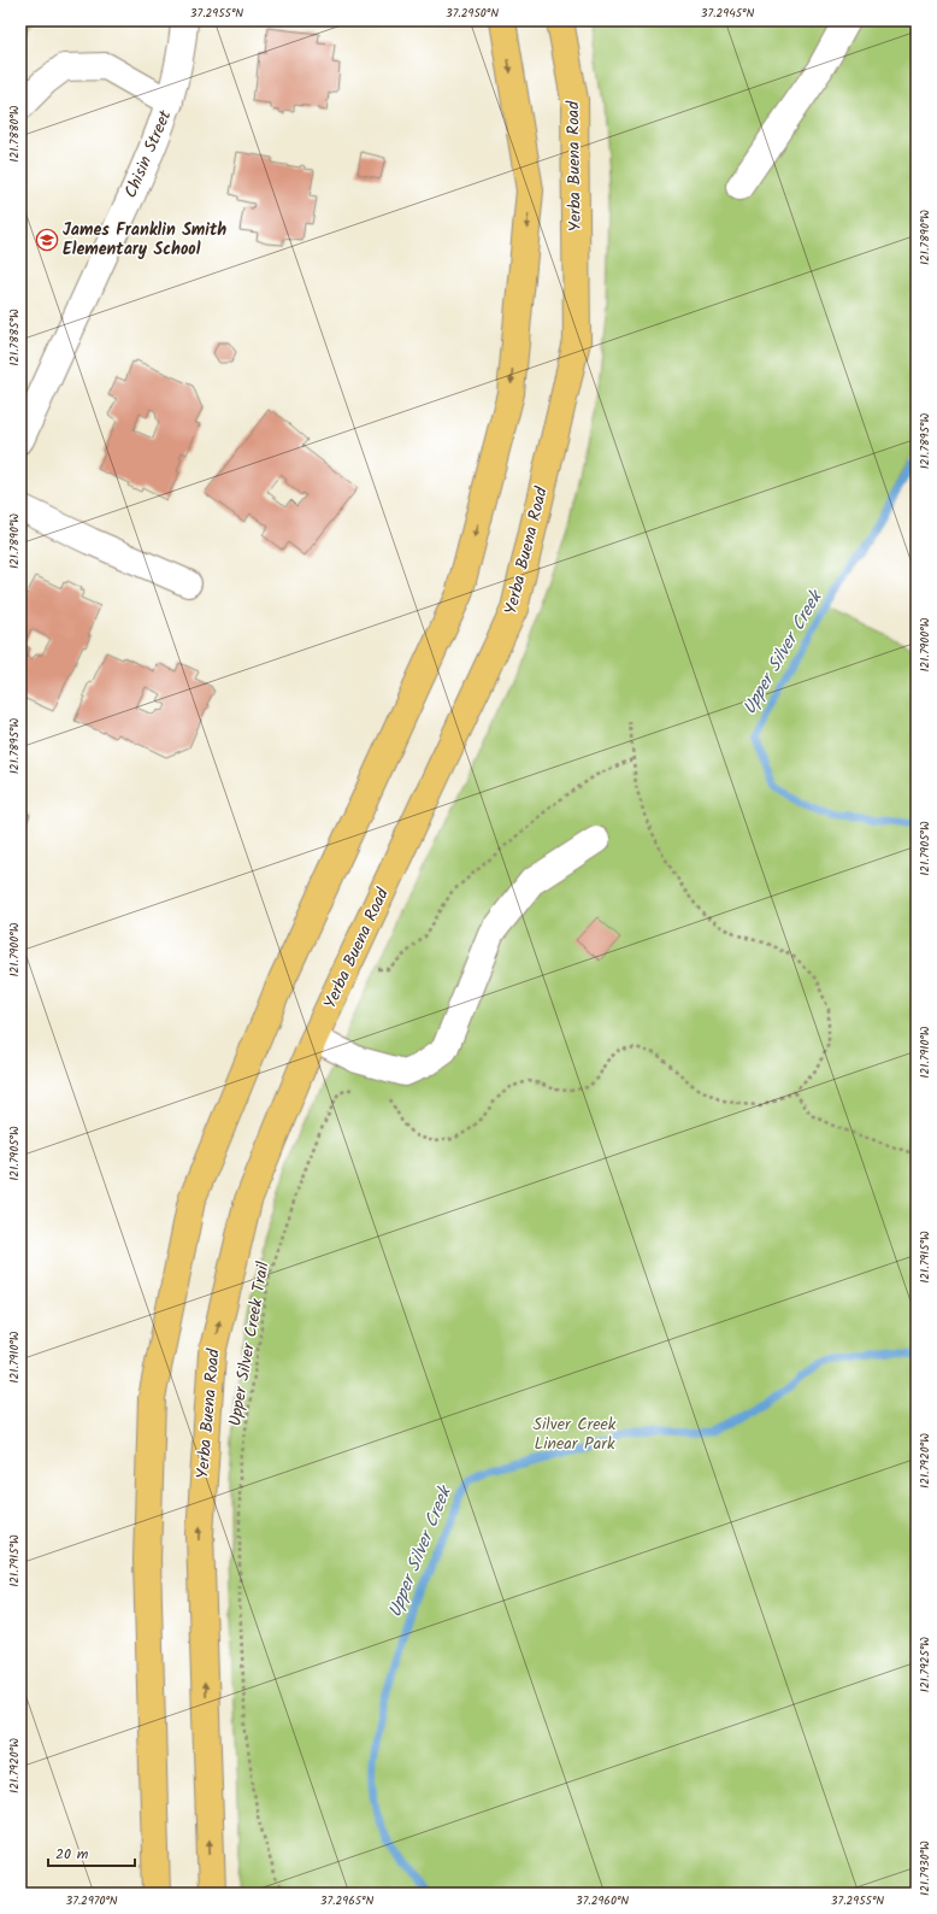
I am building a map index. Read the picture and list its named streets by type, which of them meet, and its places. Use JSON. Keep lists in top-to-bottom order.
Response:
{
  "streets": {
    "main road": ["Yerba Buena Road"],
    "street": ["Chisin Street"],
    "path": ["Upper Silver Creek Trail"]
  },
  "water": ["Upper Silver Creek"],
  "parks": ["Silver Creek Linear Park"],
  "places": {
    "school or university": ["James Franklin Smith Elementary School"]
  },
  "scale_bar": "20 m",
  "coordinates": [
    "37.2955°N",
    "37.2950°N",
    "37.2945°N",
    "121.7880°W",
    "121.7890°W",
    "121.7885°W",
    "121.7895°W",
    "121.7900°W",
    "121.7905°W",
    "121.7910°W",
    "121.7915°W",
    "121.7920°W",
    "121.7925°W",
    "121.7930°W",
    "37.2970°N",
    "37.2965°N",
    "37.2960°N"
  ]
}
